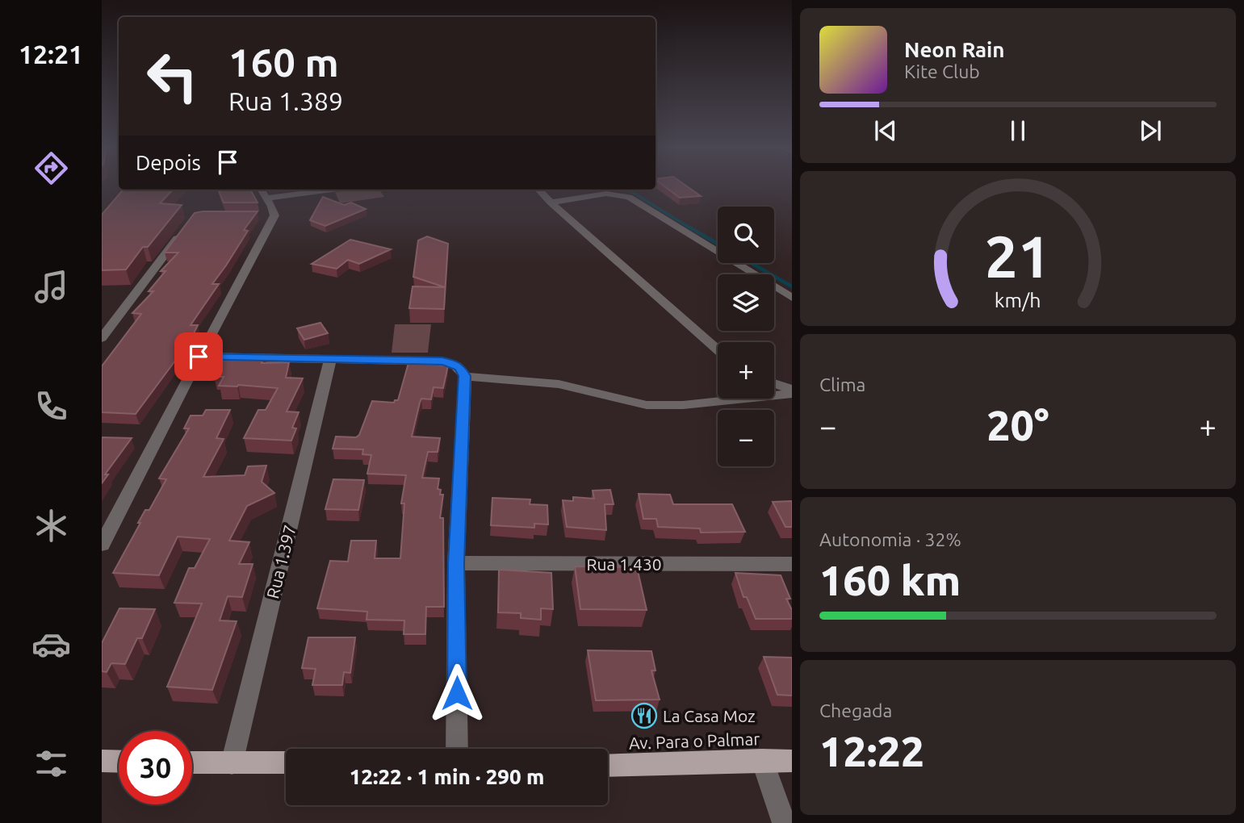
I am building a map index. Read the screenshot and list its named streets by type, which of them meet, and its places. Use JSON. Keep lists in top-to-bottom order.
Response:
{
  "streets": {
    "main road": ["Av. Para o Palmar"],
    "street": ["Rua 1.397", "Rua 1.430"]
  },
  "places": {
    "restaurant": ["La Casa Moz"]
  },
  "page": {
    "tabs": "12:21",
    "turn": ["160 m", "Rua 1.389"],
    "song": ["Neon Rain", "Kite Club"],
    "then": "Depois",
    "map_buttons": ["+", "−"],
    "tile": [
      "Clima",
      ["Autonomia · 32%", "160 km"],
      ["Chegada", "12:22"]
    ],
    "heat": ["−", "20°", "+"],
    "limit": "30",
    "trip": "12:22 · 1 min · 290 m",
    "gauge": ["21", "km/h"]
  }
}
